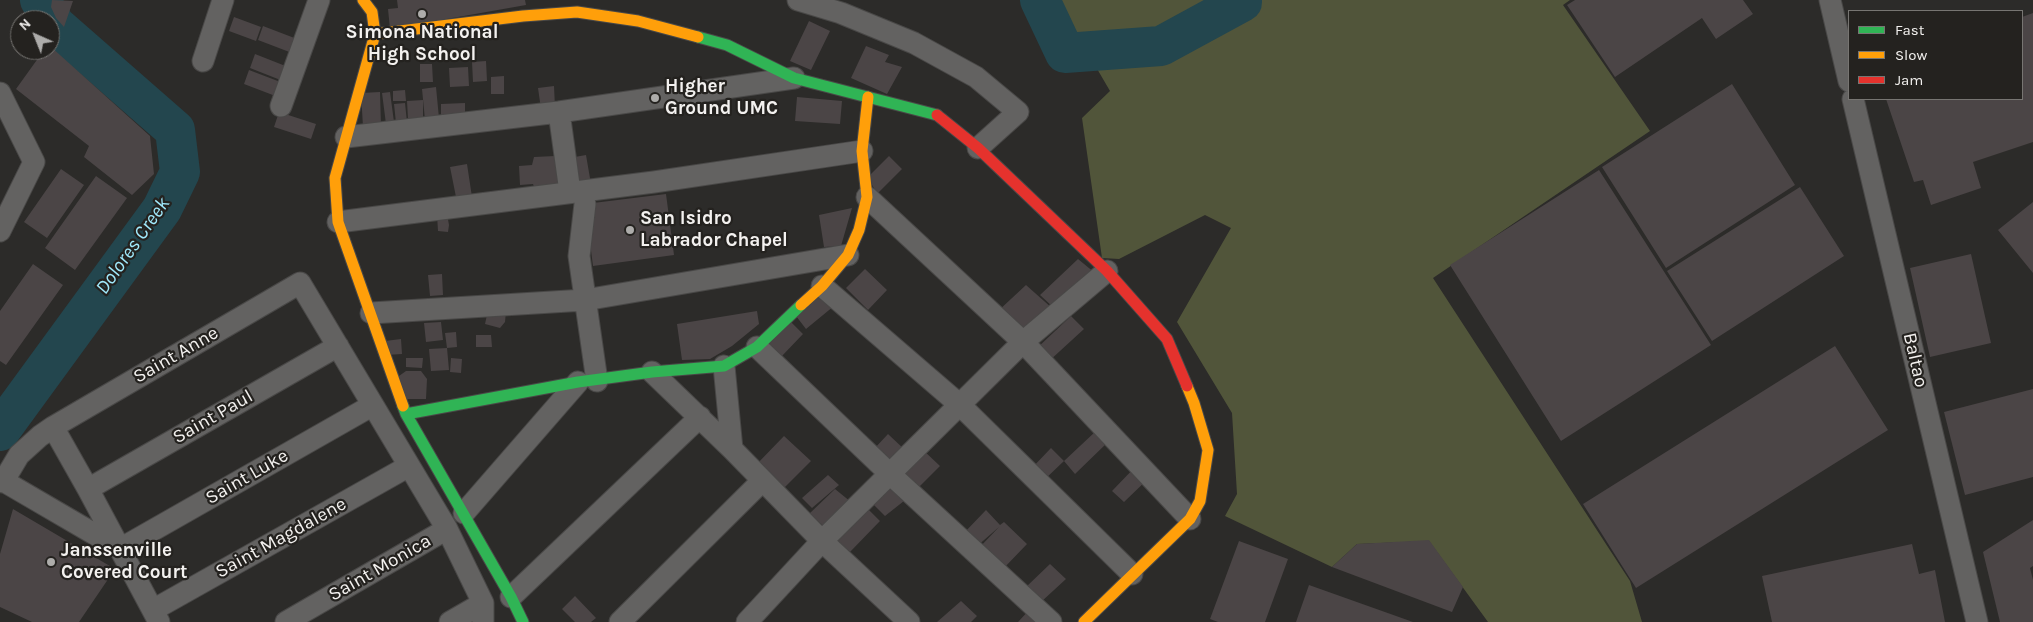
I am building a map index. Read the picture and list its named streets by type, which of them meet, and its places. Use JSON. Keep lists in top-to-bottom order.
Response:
{
  "streets": {
    "street": [
      "Saint Anne",
      "Baltao",
      "Saint Paul",
      "Saint Luke",
      "Saint Magdalene",
      "Saint Monica"
    ]
  },
  "crossings": [
    ["Saint Anne", "Saint Paul"]
  ],
  "water": ["Dolores Creek"],
  "places": [
    "Simona National High School",
    "Higher Ground UMC",
    "San Isidro Labrador Chapel",
    "Janssenville Covered Court"
  ],
  "legend": ["Fast", "Slow", "Jam"],
  "north": "top left"
}
